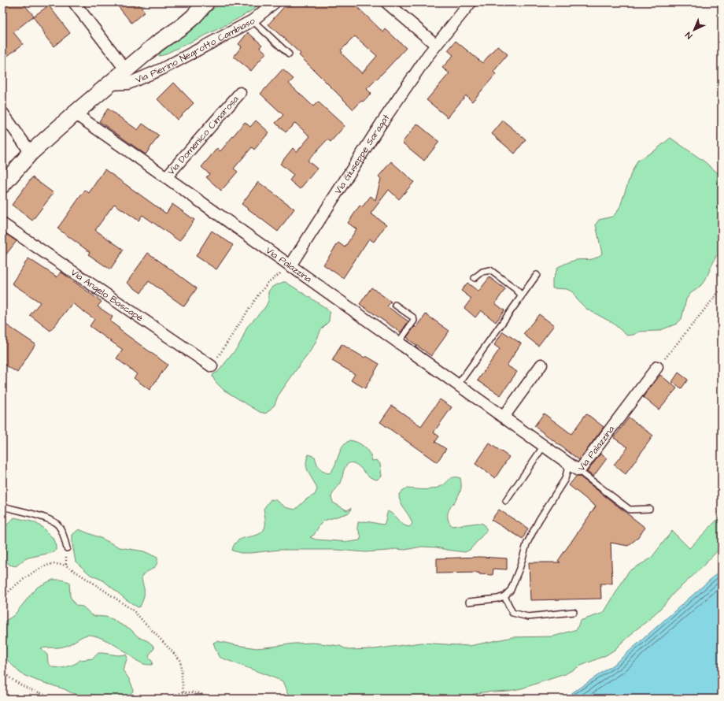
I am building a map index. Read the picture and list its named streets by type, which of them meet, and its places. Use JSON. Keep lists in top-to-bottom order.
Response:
{
  "streets": {
    "street": [
      "Via Pierino Negrotto Cambiaso",
      "Via Domenico Cimarosa",
      "Via Giuseppe Saragat",
      "Via Palazzina",
      "Via Angelo Bascapè"
    ]
  },
  "crossings": [
    ["Via Pierino Negrotto Cambiaso", "Via Palazzina"],
    ["Via Domenico Cimarosa", "Via Palazzina"],
    ["Via Giuseppe Saragat", "Via Palazzina"]
  ],
  "north": "bottom left"
}
